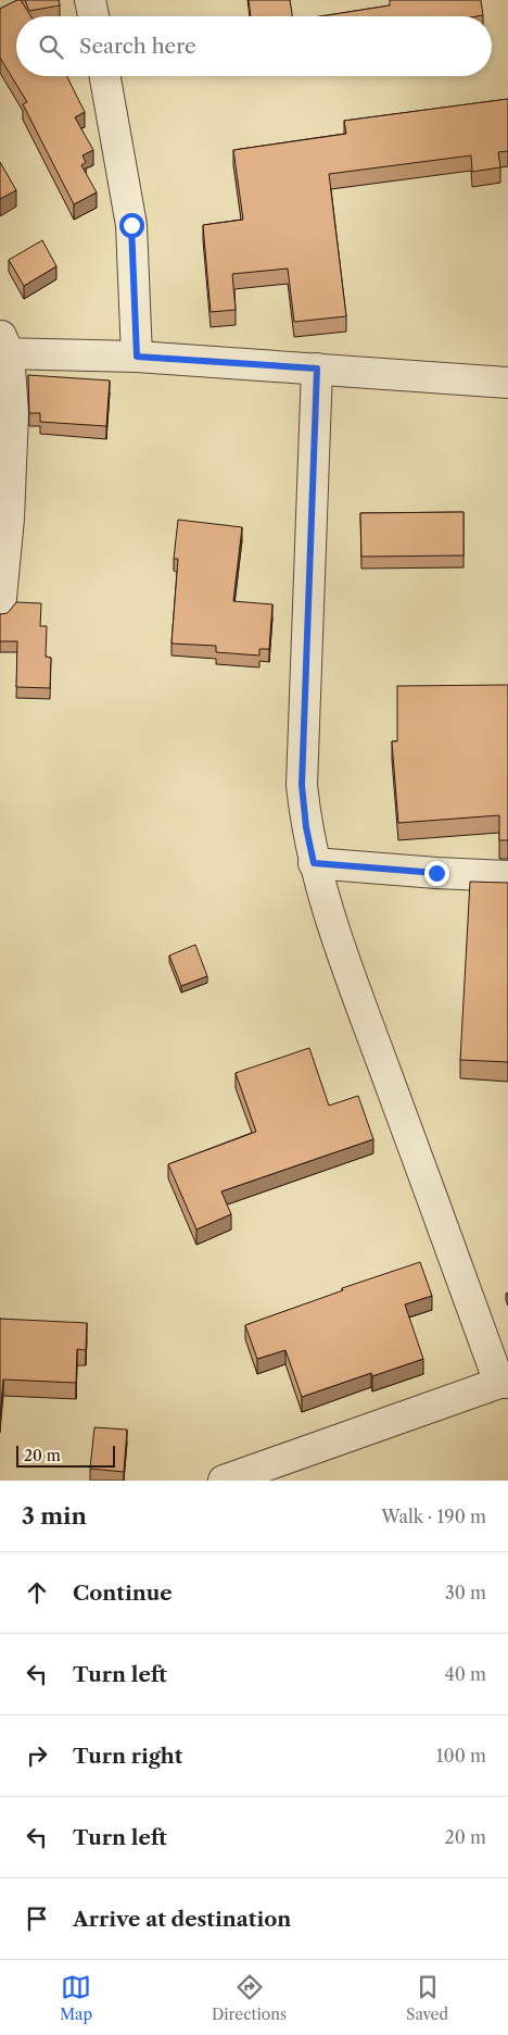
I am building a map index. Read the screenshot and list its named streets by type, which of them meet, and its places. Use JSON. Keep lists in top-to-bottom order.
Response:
{
  "scale_bar": "20 m",
  "page": {
    "search": "Search here",
    "scale": "20 m",
    "heading": ["3 min", "Walk · 190 m"],
    "list": [
      ["Continue", "30 m"],
      ["Turn left", "40 m"],
      ["Turn right", "100 m"],
      ["Turn left", "20 m"],
      "Arrive at destination"
    ],
    "nav": ["Map", "Directions", "Saved"]
  }
}
